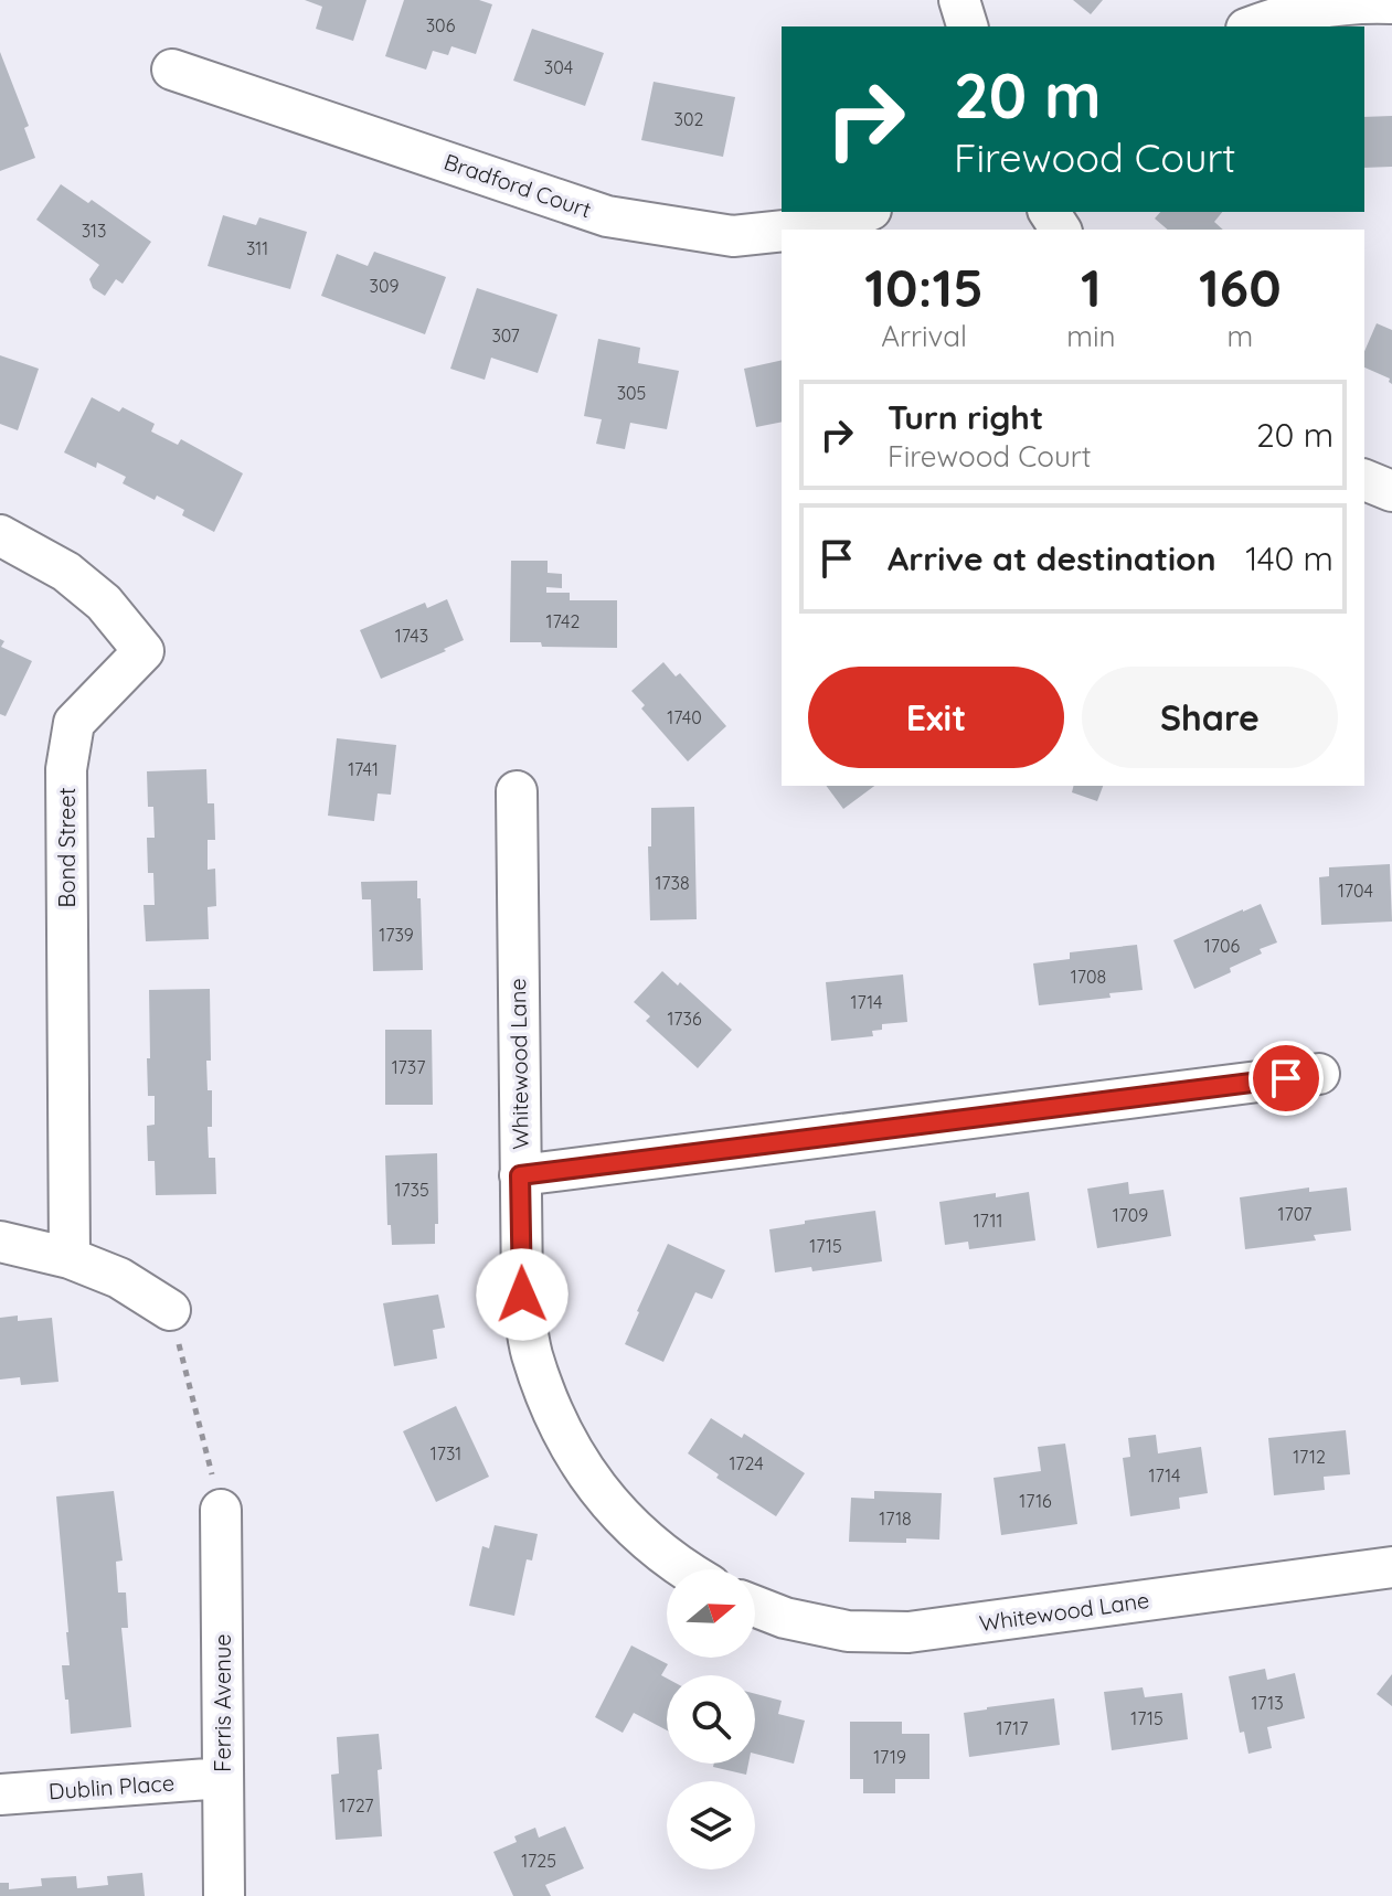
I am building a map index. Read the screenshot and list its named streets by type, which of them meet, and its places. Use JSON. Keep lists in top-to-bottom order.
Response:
{
  "streets": {
    "street": [
      "Bradford Court",
      "Bond Street",
      "Whitewood Lane",
      "Ferris Avenue",
      "Dublin Place"
    ]
  },
  "crossings": [
    ["Ferris Avenue", "Dublin Place"]
  ],
  "house_numbers": [
    "306",
    "304",
    "302",
    "313",
    "311",
    "309",
    "307",
    "305",
    "1742",
    "1743",
    "1740",
    "1741",
    "1738",
    "1704",
    "1739",
    "1706",
    "1708",
    "1714",
    "1736",
    "1737",
    "1735",
    "1707",
    "1709",
    "1711",
    "1715",
    "1731",
    "1712",
    "1724",
    "1714",
    "1716",
    "1718",
    "1713",
    "1715",
    "1717",
    "1719",
    "1727",
    "1725"
  ],
  "north": "right",
  "page": {
    "turn": ["20 m", "Firewood Court"],
    "eta": [
      "10:15",
      "Arrival",
      "1",
      "min",
      "160",
      "m"
    ],
    "list": [
      {
        "name": "Turn right",
        "note": "Firewood Court",
        "value": "20 m"
      },
      {
        "name": "Arrive at destination",
        "value": "140 m"
      }
    ],
    "buttons": ["Exit", "Share"]
  }
}
